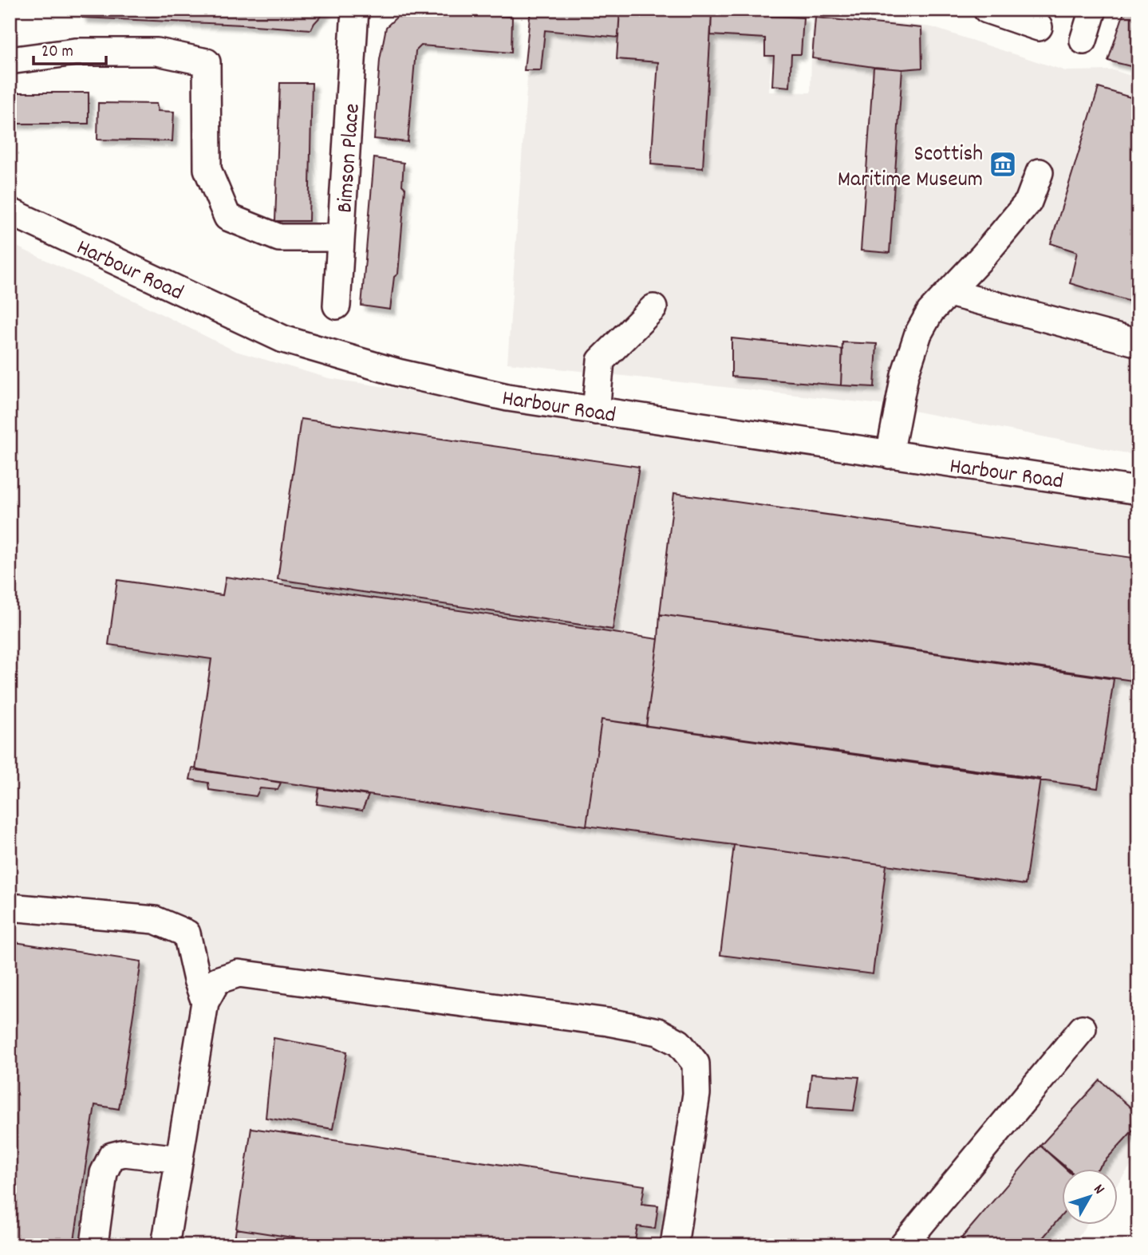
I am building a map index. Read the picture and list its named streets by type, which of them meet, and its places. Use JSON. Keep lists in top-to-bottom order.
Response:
{
  "streets": {
    "street": ["Bimson Place", "Harbour Road"]
  },
  "places": {
    "museum": ["Scottish Maritime Museum"]
  },
  "scale_bar": "20 m",
  "north": "top right"
}
